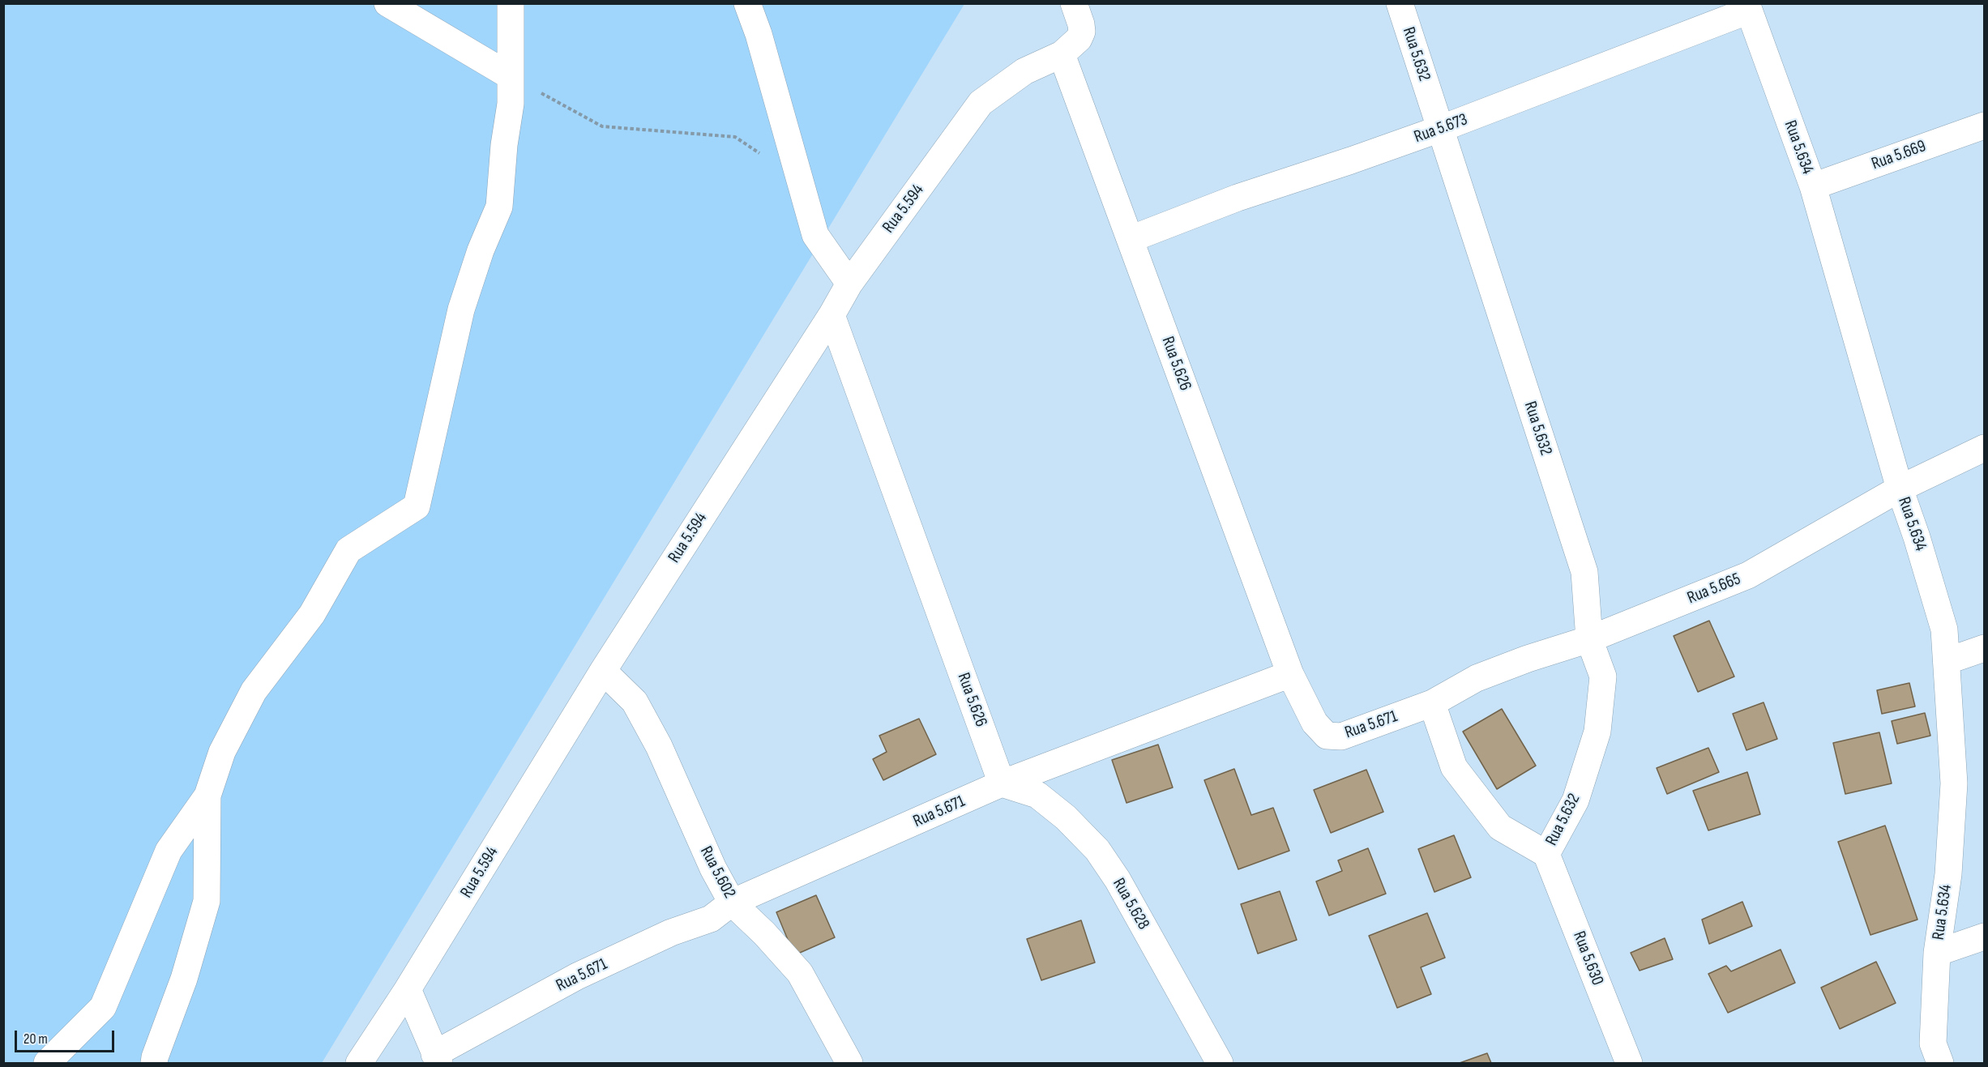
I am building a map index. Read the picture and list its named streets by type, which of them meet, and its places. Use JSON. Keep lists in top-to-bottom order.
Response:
{
  "streets": {
    "street": [
      "Rua 5.632",
      "Rua 5.673",
      "Rua 5.634",
      "Rua 5.669",
      "Rua 5.594",
      "Rua 5.626",
      "Rua 5.665",
      "Rua 5.671",
      "Rua 5.602",
      "Rua 5.628",
      "Rua 5.630"
    ]
  },
  "crossings": [
    ["Rua 5.632", "Rua 5.673"],
    ["Rua 5.632", "Rua 5.665"],
    ["Rua 5.632", "Rua 5.630"],
    ["Rua 5.673", "Rua 5.634"],
    ["Rua 5.673", "Rua 5.626"],
    ["Rua 5.634", "Rua 5.669"],
    ["Rua 5.634", "Rua 5.665"],
    ["Rua 5.594", "Rua 5.626"],
    ["Rua 5.594", "Rua 5.602"],
    ["Rua 5.626", "Rua 5.671"],
    ["Rua 5.626", "Rua 5.628"],
    ["Rua 5.665", "Rua 5.671"],
    ["Rua 5.671", "Rua 5.602"],
    ["Rua 5.671", "Rua 5.628"]
  ],
  "scale_bar": "20 m"
}
